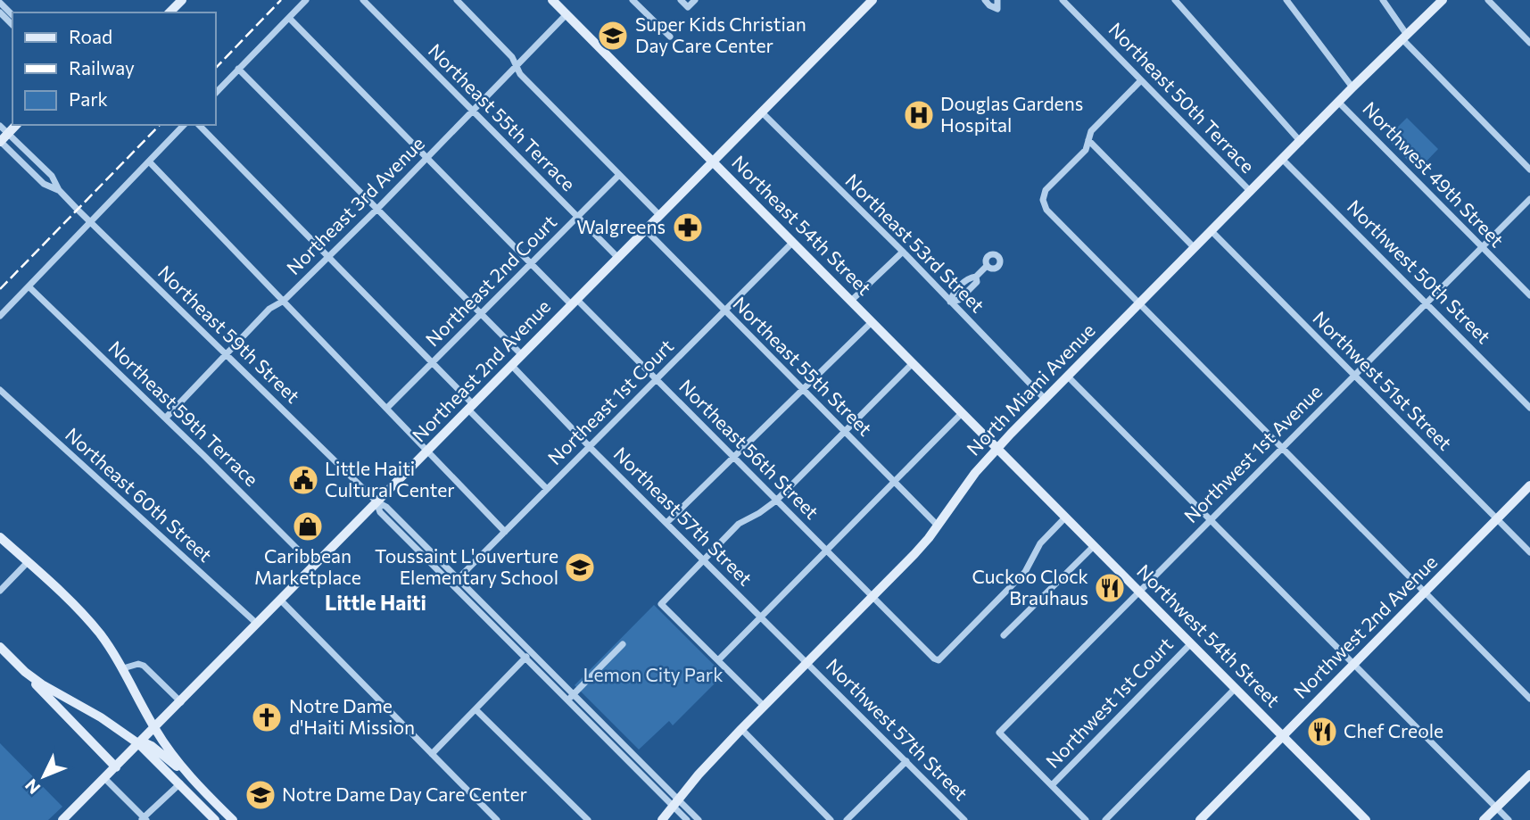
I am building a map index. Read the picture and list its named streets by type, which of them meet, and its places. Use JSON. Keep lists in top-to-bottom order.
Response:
{
  "streets": {
    "main road": [
      "Northeast 54th Street",
      "Northeast 2nd Avenue",
      "North Miami Avenue",
      "Northwest 2nd Avenue",
      "Northwest 54th Street"
    ],
    "street": [
      "Northeast 50th Terrace",
      "Northeast 55th Terrace",
      "Northwest 49th Street",
      "Northeast 3rd Avenue",
      "Northeast 53rd Street",
      "Northwest 50th Street",
      "Northeast 2nd Court",
      "Northeast 59th Street",
      "Northeast 55th Street",
      "Northwest 51st Street",
      "Northeast 1st Court",
      "Northeast 59th Terrace",
      "Northeast 56th Street",
      "Northwest 1st Avenue",
      "Northeast 60th Street",
      "Northeast 57th Street",
      "Northwest 1st Court",
      "Northwest 57th Street"
    ]
  },
  "crossings": [
    ["Northeast 50th Terrace", "North Miami Avenue"],
    ["Northeast 55th Terrace", "Northeast 3rd Avenue"],
    ["Northeast 55th Terrace", "Northeast 2nd Court"],
    ["Northeast 55th Terrace", "Northeast 2nd Avenue"],
    ["Northwest 49th Street", "North Miami Avenue"],
    ["Northwest 49th Street", "Northwest 1st Avenue"],
    ["Northeast 3rd Avenue", "Northeast 54th Street"],
    ["Northeast 3rd Avenue", "Northeast 59th Street"],
    ["Northeast 3rd Avenue", "Northeast 59th Terrace"],
    ["Northeast 3rd Avenue", "Northeast 56th Street"],
    ["Northeast 54th Street", "Northeast 2nd Avenue"],
    ["Northeast 54th Street", "North Miami Avenue"],
    ["Northeast 54th Street", "Northeast 1st Court"],
    ["Northeast 54th Street", "Northwest 54th Street"],
    ["Northeast 53rd Street", "Northeast 2nd Avenue"],
    ["Northeast 53rd Street", "North Miami Avenue"],
    ["Northwest 50th Street", "North Miami Avenue"],
    ["Northwest 50th Street", "Northwest 1st Avenue"],
    ["Northeast 2nd Court", "Northeast 56th Street"],
    ["Northeast 59th Street", "Northeast 2nd Avenue"],
    ["Northeast 59th Street", "North Miami Avenue"],
    ["Northeast 59th Street", "Northeast 1st Court"],
    ["Northeast 55th Street", "Northeast 2nd Avenue"],
    ["Northeast 55th Street", "North Miami Avenue"],
    ["Northeast 55th Street", "Northeast 1st Court"],
    ["Northeast 2nd Avenue", "Northeast 59th Terrace"],
    ["Northeast 2nd Avenue", "Northeast 56th Street"],
    ["Northeast 2nd Avenue", "Northeast 60th Street"],
    ["Northeast 2nd Avenue", "Northeast 57th Street"],
    ["Northwest 51st Street", "North Miami Avenue"],
    ["Northwest 51st Street", "Northwest 1st Avenue"],
    ["Northwest 51st Street", "Northwest 2nd Avenue"],
    ["North Miami Avenue", "Northeast 56th Street"],
    ["North Miami Avenue", "Northeast 57th Street"],
    ["North Miami Avenue", "Northwest 57th Street"],
    ["Northeast 1st Court", "Northeast 56th Street"],
    ["Northeast 1st Court", "Northeast 57th Street"],
    ["Northeast 56th Street", "Northwest 54th Street"],
    ["Northwest 1st Avenue", "Northwest 54th Street"],
    ["Northwest 1st Avenue", "Northwest 1st Court"],
    ["Northeast 57th Street", "Northwest 57th Street"],
    ["Northwest 2nd Avenue", "Northwest 54th Street"],
    ["Northwest 54th Street", "Northwest 1st Court"]
  ],
  "districts": ["Little Haiti"],
  "parks": ["Lemon City Park"],
  "places": {
    "school or university": ["Super Kids Christian Day Care Center", "Toussaint L'ouverture Elementary School", "Notre Dame Day Care Center"],
    "hospital": ["Douglas Gardens Hospital"],
    "pharmacy": ["Walgreens"],
    "public building": ["Little Haiti Cultural Center"],
    "shop": ["Caribbean Marketplace"],
    "restaurant": ["Cuckoo Clock Brauhaus", "Chef Creole"],
    "church": ["Notre Dame d'Haiti Mission"]
  },
  "legend": ["Road", "Railway", "Park"],
  "north": "bottom left"
}
